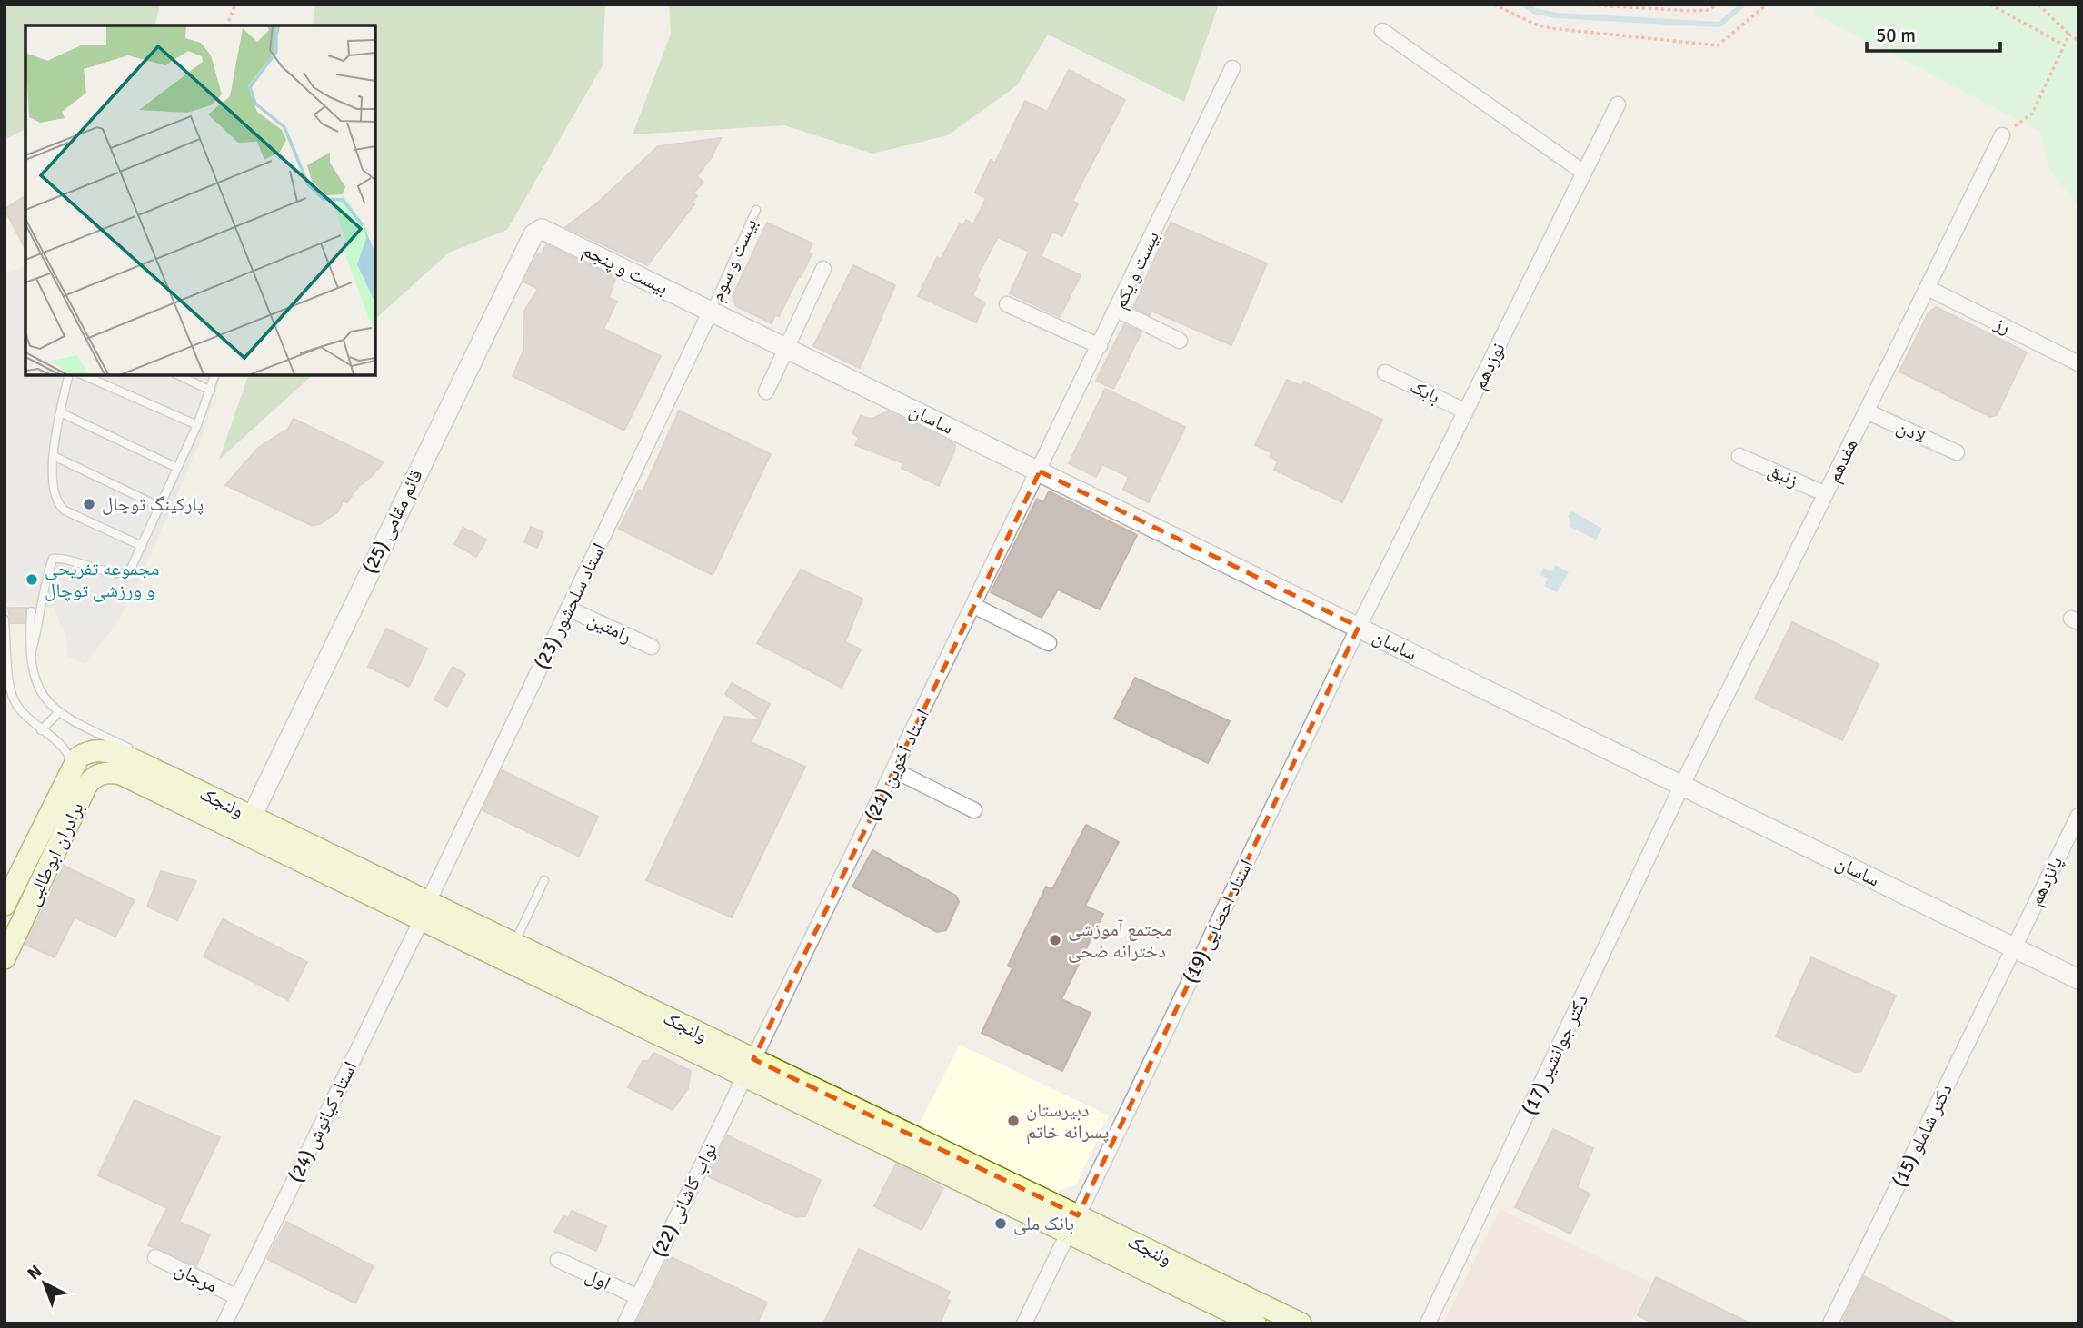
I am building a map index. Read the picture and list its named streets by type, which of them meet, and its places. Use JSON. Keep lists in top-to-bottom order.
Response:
{
  "streets": {
    "main road": ["ولنجک", "برادران ابوطالبی"],
    "street": [
      "بیست و پنجم",
      "بیست و یکم",
      "رز",
      "نوزدهم",
      "بابک",
      "ساسان",
      "لادن",
      "هفدهم",
      "زنبق",
      "قائم مقامی (25)",
      "استاد سلحشور (23)",
      "رامتین",
      "استاد اَخوَين (21)",
      "پانزدهم",
      "استاد احصایی (19)",
      "دکتر جوانشیر (17)",
      "استاد کیانوش (24)",
      "دکتر شاملو (15)",
      "نواب کاشانی (22)",
      "مرجان",
      "اول"
    ],
    "lane": ["بیست و سوم"]
  },
  "crossings": [
    ["بیست و سوم", "بیست و پنجم"],
    ["بیست و سوم", "ساسان"],
    ["بیست و سوم", "استاد سلحشور (23)"],
    ["بیست و پنجم", "ساسان"],
    ["بیست و پنجم", "قائم مقامی (25)"],
    ["بیست و پنجم", "استاد سلحشور (23)"],
    ["بیست و یکم", "ساسان"],
    ["بیست و یکم", "استاد اَخوَين (21)"],
    ["رز", "هفدهم"],
    ["نوزدهم", "بابک"],
    ["نوزدهم", "ساسان"],
    ["نوزدهم", "استاد احصایی (19)"],
    ["ساسان", "هفدهم"],
    ["ساسان", "استاد سلحشور (23)"],
    ["ساسان", "استاد اَخوَين (21)"],
    ["ساسان", "پانزدهم"],
    ["ساسان", "استاد احصایی (19)"],
    ["ساسان", "دکتر جوانشیر (17)"],
    ["ساسان", "دکتر شاملو (15)"],
    ["لادن", "هفدهم"],
    ["هفدهم", "زنبق"],
    ["هفدهم", "دکتر جوانشیر (17)"],
    ["قائم مقامی (25)", "ولنجک"],
    ["استاد سلحشور (23)", "رامتین"],
    ["استاد سلحشور (23)", "ولنجک"],
    ["استاد سلحشور (23)", "استاد کیانوش (24)"],
    ["استاد اَخوَين (21)", "ولنجک"],
    ["استاد اَخوَين (21)", "نواب کاشانی (22)"],
    ["ولنجک", "برادران ابوطالبی"],
    ["ولنجک", "استاد احصایی (19)"],
    ["ولنجک", "استاد کیانوش (24)"],
    ["ولنجک", "نواب کاشانی (22)"],
    ["پانزدهم", "دکتر شاملو (15)"],
    ["استاد کیانوش (24)", "مرجان"],
    ["نواب کاشانی (22)", "اول"]
  ],
  "places": [
    "پارکینگ توچال",
    "مجموعه تفریحی و ورزشی توچال",
    "مجتمع آموزشی دخترانه ضحی",
    "دبیرستان پسرانه خاتم",
    "بانک ملی"
  ],
  "scale_bar": "50 m",
  "north": "top left"
}
